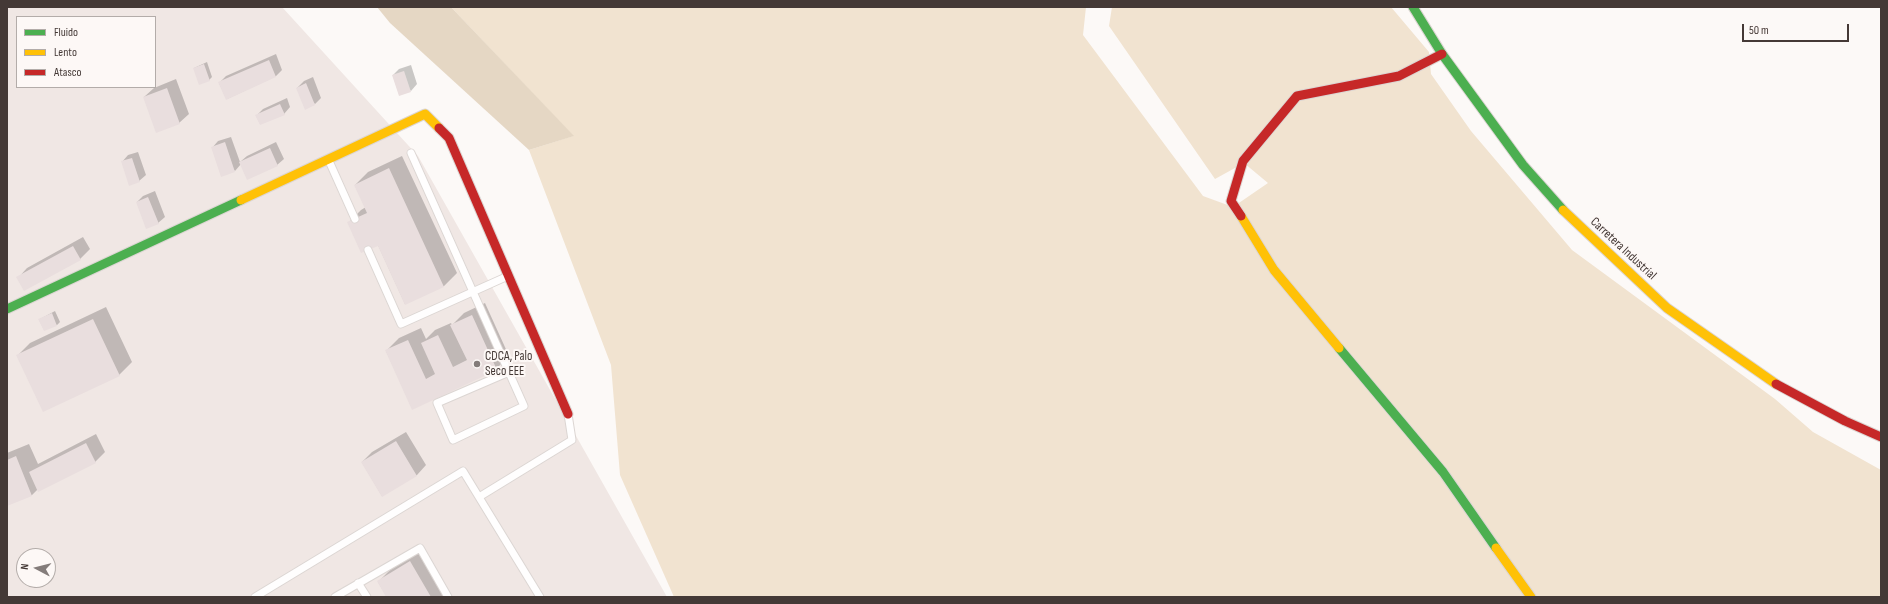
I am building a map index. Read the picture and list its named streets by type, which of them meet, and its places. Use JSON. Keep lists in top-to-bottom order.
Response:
{
  "streets": {
    "street": ["Carretera Industrial"]
  },
  "places": ["CDCA, Palo Seco EEE"],
  "legend": ["Fluido", "Lento", "Atasco"],
  "scale_bar": "50 m",
  "north": "left"
}
